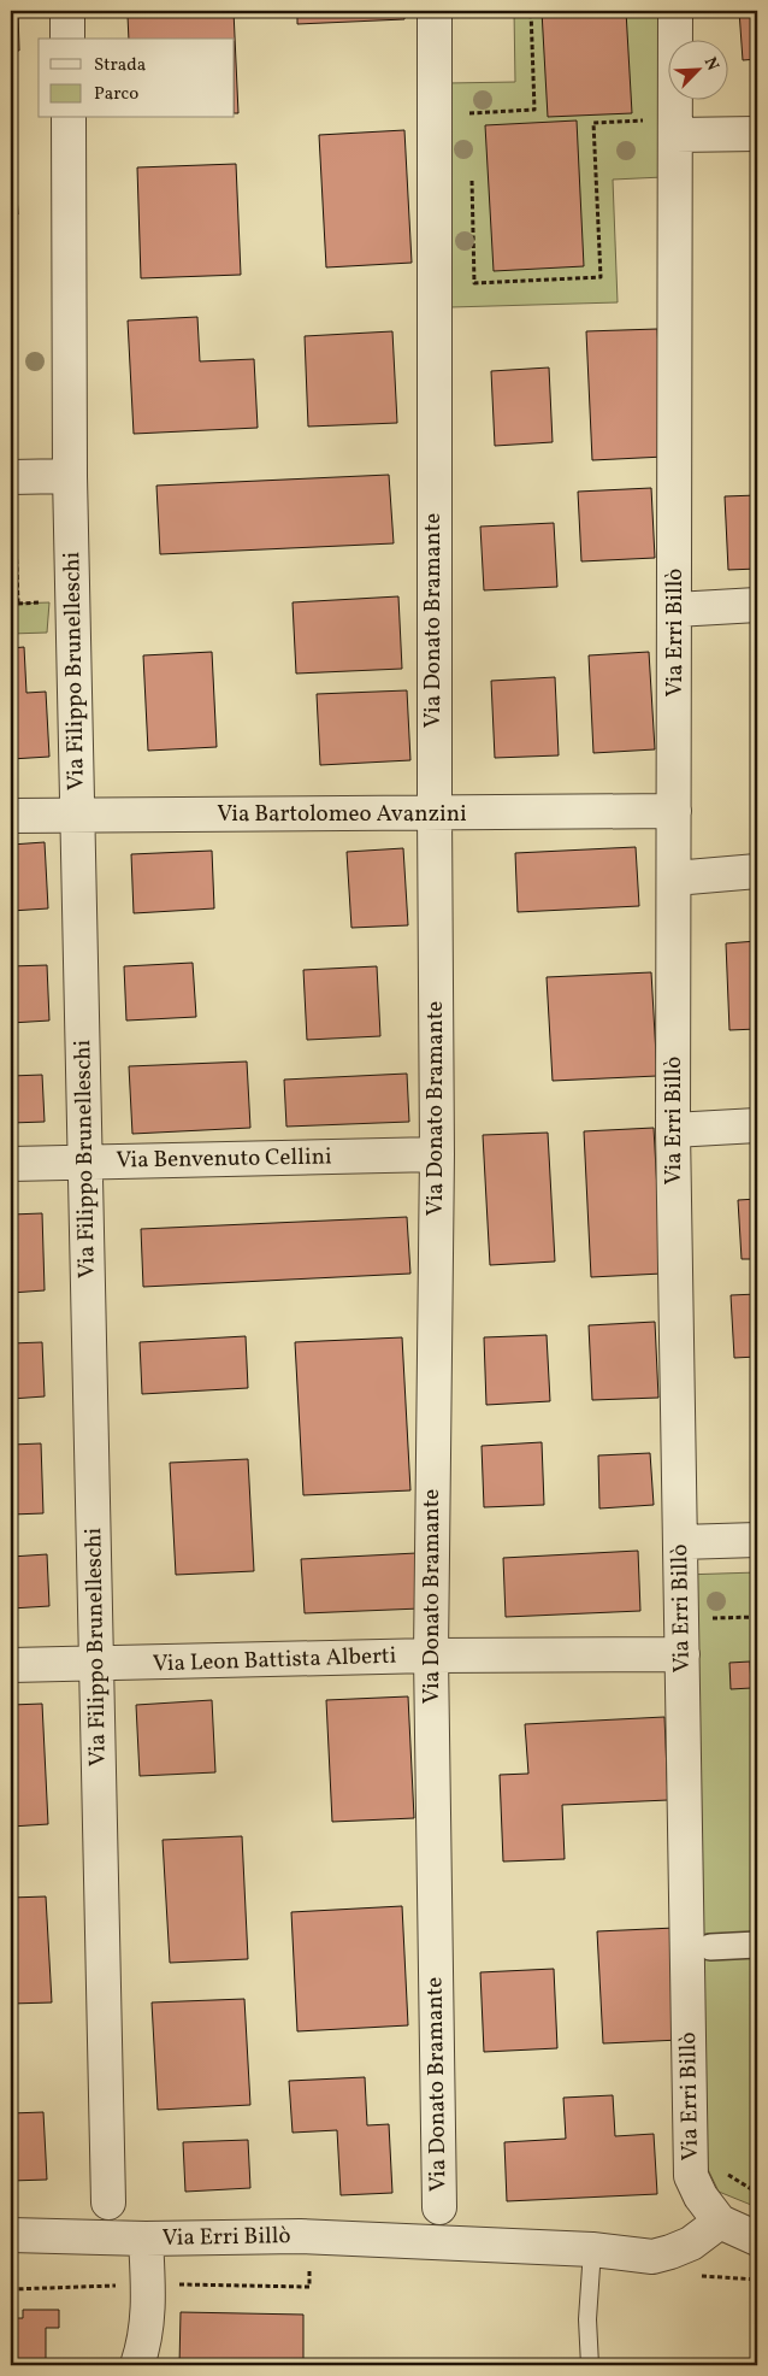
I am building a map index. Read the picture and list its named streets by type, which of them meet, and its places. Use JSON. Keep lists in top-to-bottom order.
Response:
{
  "streets": {
    "street": [
      "Via Donato Bramante",
      "Via Erri Billò",
      "Via Filippo Brunelleschi",
      "Via Bartolomeo Avanzini",
      "Via Benvenuto Cellini",
      "Via Leon Battista Alberti"
    ]
  },
  "crossings": [
    ["Via Donato Bramante", "Via Bartolomeo Avanzini"],
    ["Via Donato Bramante", "Via Benvenuto Cellini"],
    ["Via Donato Bramante", "Via Leon Battista Alberti"],
    ["Via Erri Billò", "Via Bartolomeo Avanzini"],
    ["Via Erri Billò", "Via Leon Battista Alberti"],
    ["Via Filippo Brunelleschi", "Via Bartolomeo Avanzini"],
    ["Via Filippo Brunelleschi", "Via Benvenuto Cellini"],
    ["Via Filippo Brunelleschi", "Via Leon Battista Alberti"]
  ],
  "legend": ["Strada", "Parco"],
  "north": "top right"
}
